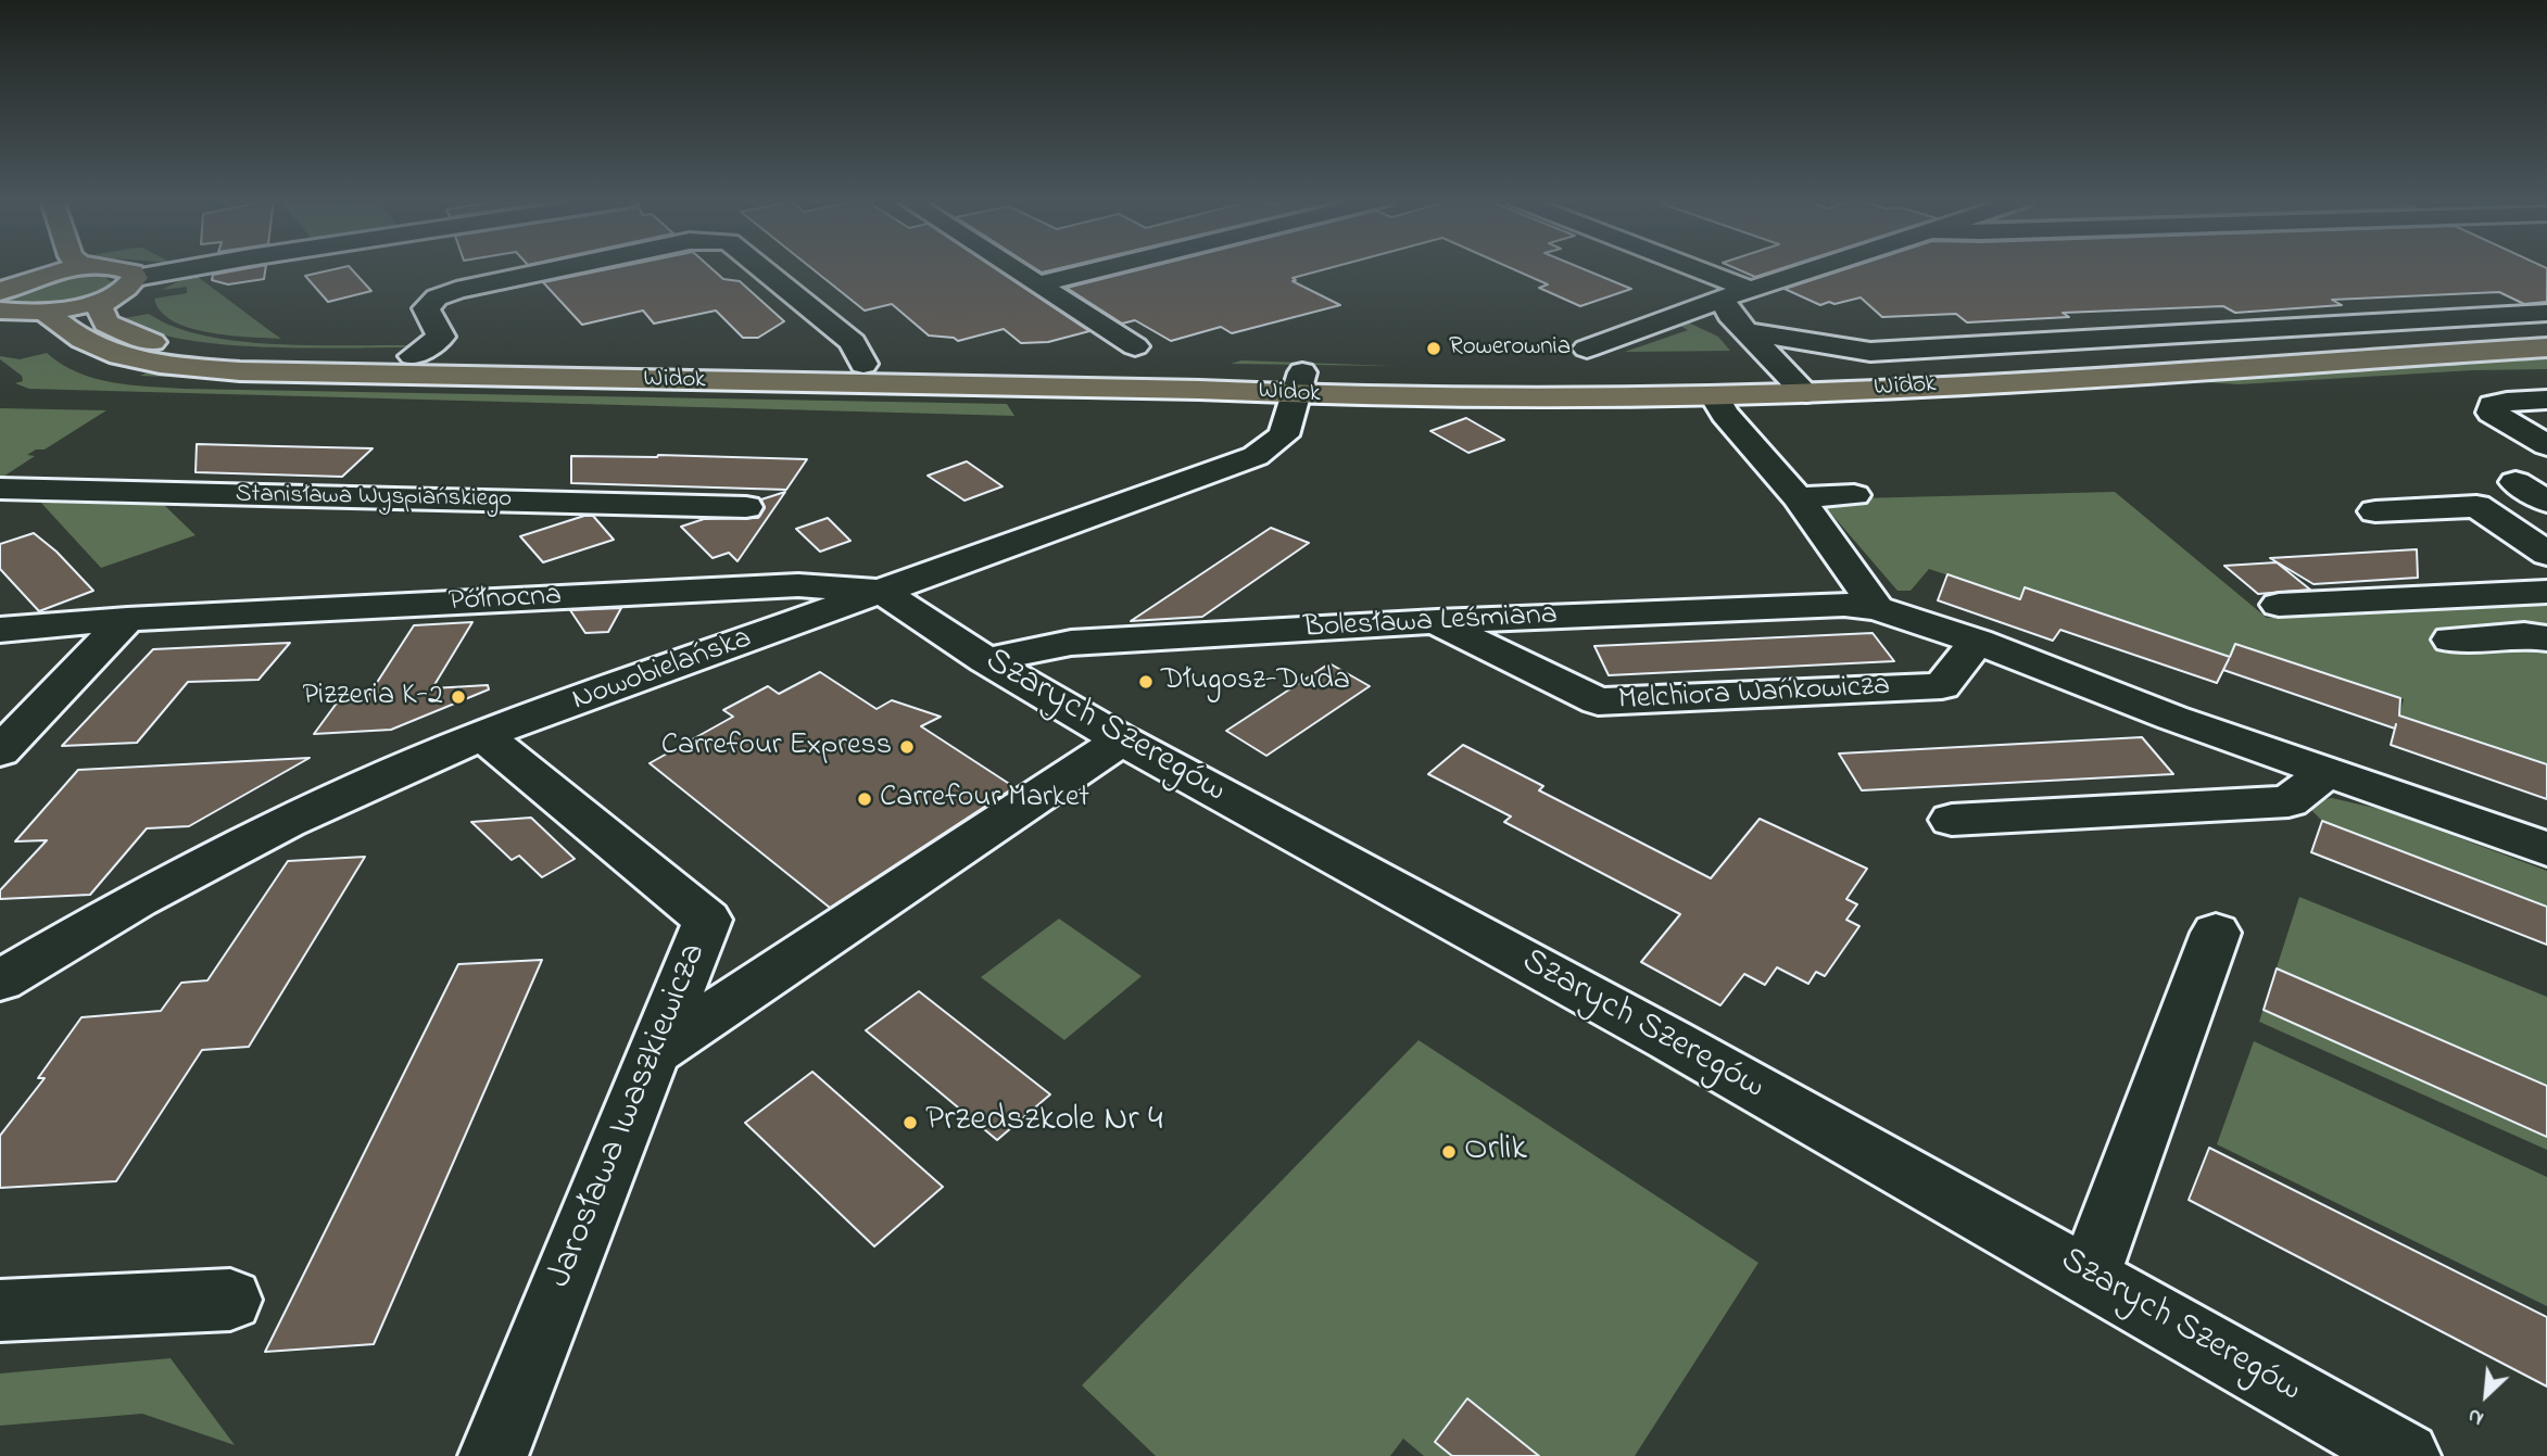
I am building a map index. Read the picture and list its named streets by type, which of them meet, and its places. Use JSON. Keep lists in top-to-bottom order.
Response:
{
  "streets": {
    "main road": ["Widok"],
    "street": [
      "Stanisława Wyspiańskiego",
      "Północna",
      "Bolesława Leśmiana",
      "Nowobielańska",
      "Melchiora Wańkowicza",
      "Szarych Szeregów",
      "Jarosława Iwaszkiewicza"
    ]
  },
  "crossings": [
    ["Widok", "Nowobielańska"],
    ["Północna", "Nowobielańska"],
    ["Północna", "Szarych Szeregów"],
    ["Bolesława Leśmiana", "Melchiora Wańkowicza"],
    ["Bolesława Leśmiana", "Szarych Szeregów"],
    ["Nowobielańska", "Szarych Szeregów"],
    ["Nowobielańska", "Jarosława Iwaszkiewicza"]
  ],
  "places": [
    "Rowerownia",
    "Długosz-Duda",
    "Pizzeria K-2",
    "Carrefour Express",
    "Carrefour Market",
    "Przedszkole Nr 4",
    "Orlik"
  ],
  "north": "bottom left"
}
